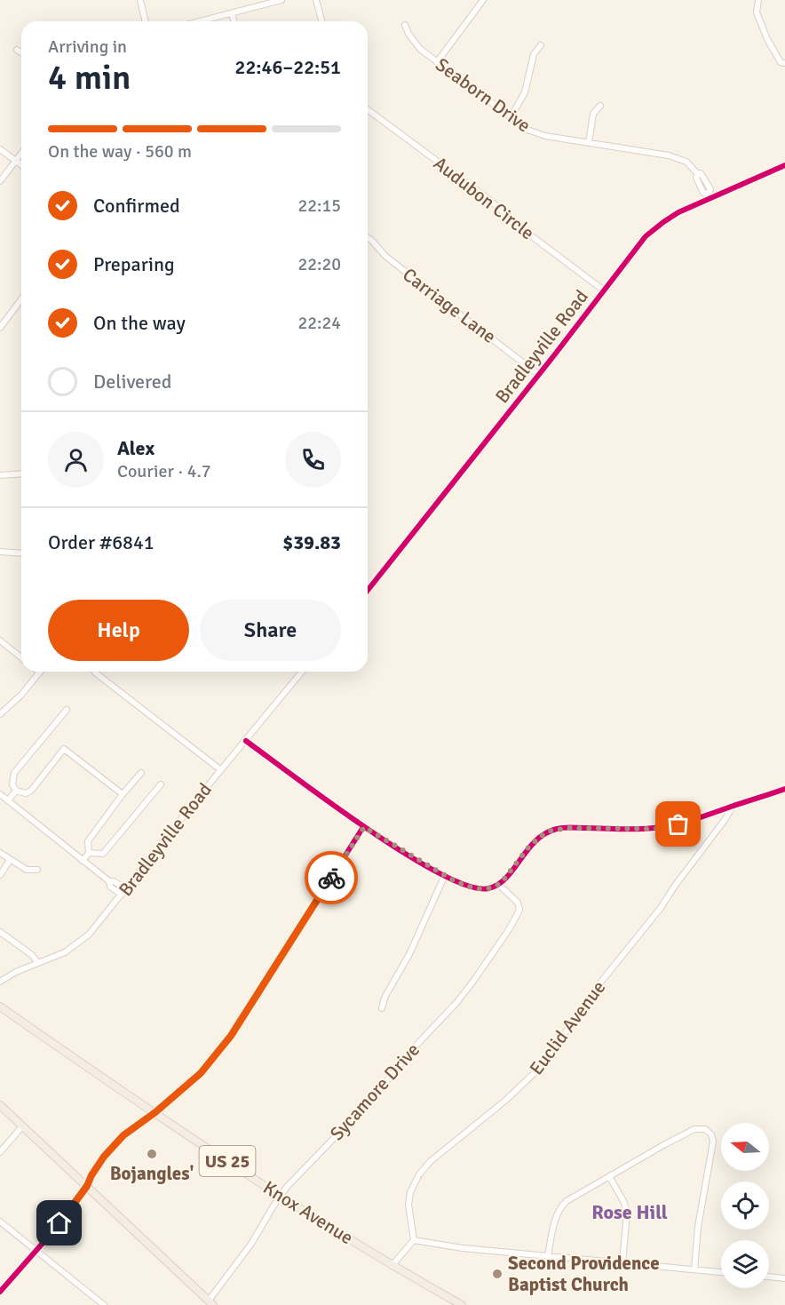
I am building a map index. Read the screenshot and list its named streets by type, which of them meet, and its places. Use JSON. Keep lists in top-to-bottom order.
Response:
{
  "streets": {
    "main road": ["US 25", "Knox Avenue"],
    "street": [
      "Seaborn Drive",
      "Audubon Circle",
      "Carriage Lane",
      "Bradleyville Road",
      "Euclid Avenue",
      "Sycamore Drive"
    ]
  },
  "crossings": [
    ["Seaborn Drive", "Bradleyville Road"],
    ["Audubon Circle", "Bradleyville Road"],
    ["Carriage Lane", "Bradleyville Road"],
    ["Sycamore Drive", "Knox Avenue"]
  ],
  "districts": ["Rose Hill"],
  "places": ["Bojangles'", "Second Providence Baptist Church"],
  "north": "left",
  "page": {
    "heading": ["4 min", "Arriving in", "22:46–22:51"],
    "panel": [
      "Alex",
      "Courier · 4.7",
      "Order #6841",
      "$39.83"
    ],
    "bar": "On the way · 560 m",
    "list": [
      ["Confirmed", "22:15"],
      ["Preparing", "22:20"],
      ["On the way", "22:24"],
      "Delivered"
    ],
    "buttons": ["Help", "Share"]
  }
}
